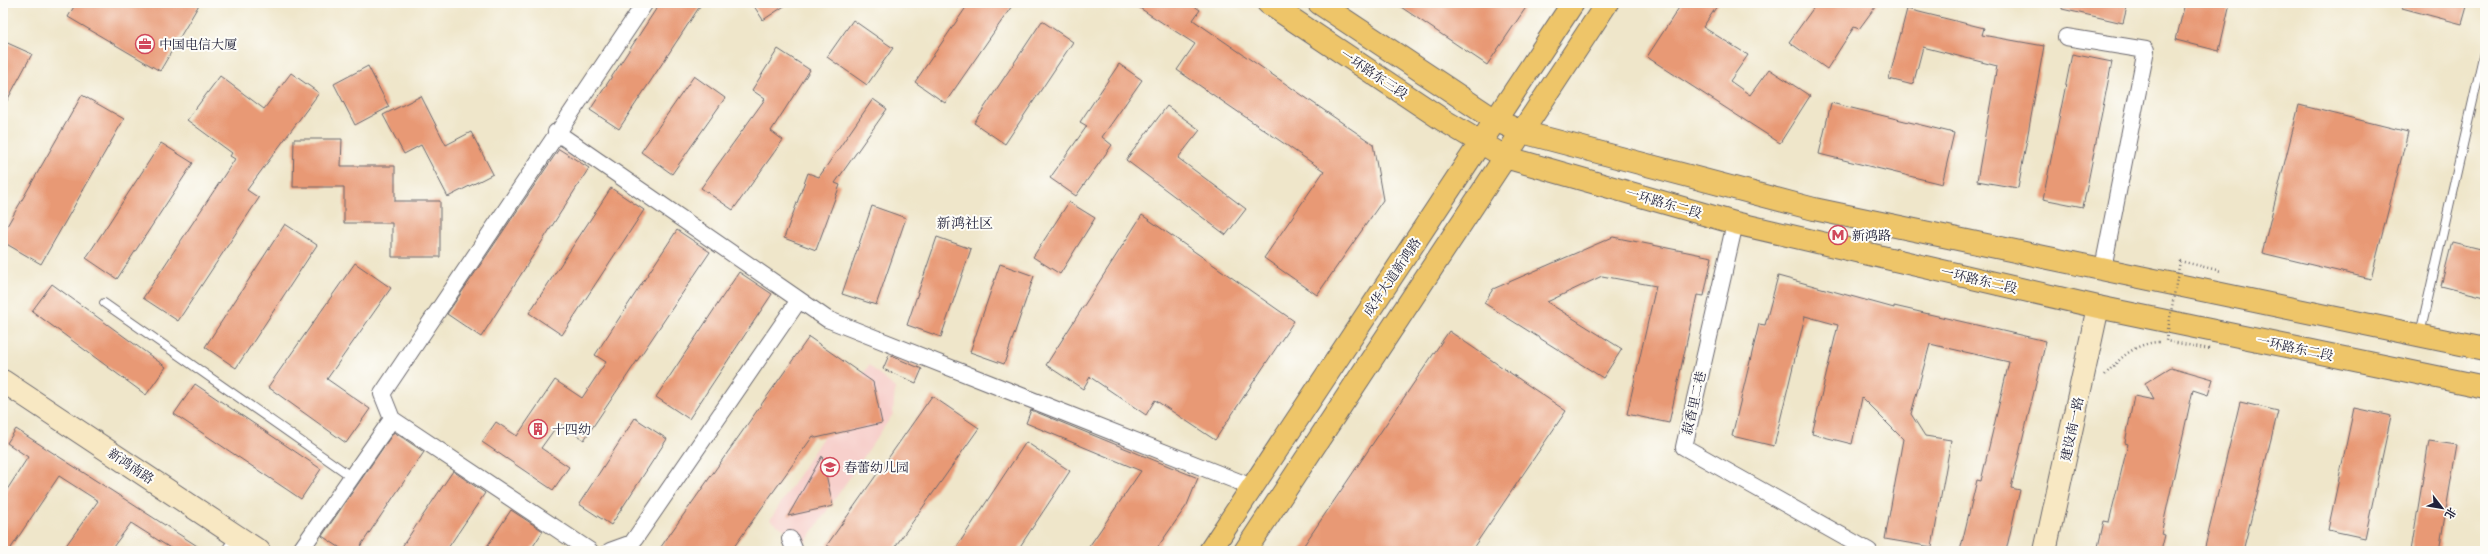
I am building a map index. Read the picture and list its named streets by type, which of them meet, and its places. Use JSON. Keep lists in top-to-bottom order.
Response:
{
  "streets": {
    "main road": ["一环路东三段", "一环路东二段", "成华大道新鸿路"],
    "street": ["菽香里二巷", "建设南一路", "新鸿南路"]
  },
  "crossings": [
    ["一环路东三段", "一环路东二段"],
    ["一环路东三段", "成华大道新鸿路"],
    ["一环路东二段", "成华大道新鸿路"],
    ["一环路东二段", "菽香里二巷"],
    ["一环路东二段", "建设南一路"]
  ],
  "districts": ["新鸿社区"],
  "places": {
    "office": ["中国电信大厦"],
    "metro station": ["新鸿路"],
    "building": ["十四幼"],
    "school or university": ["春蕾幼儿园"]
  },
  "north": "bottom right"
}
